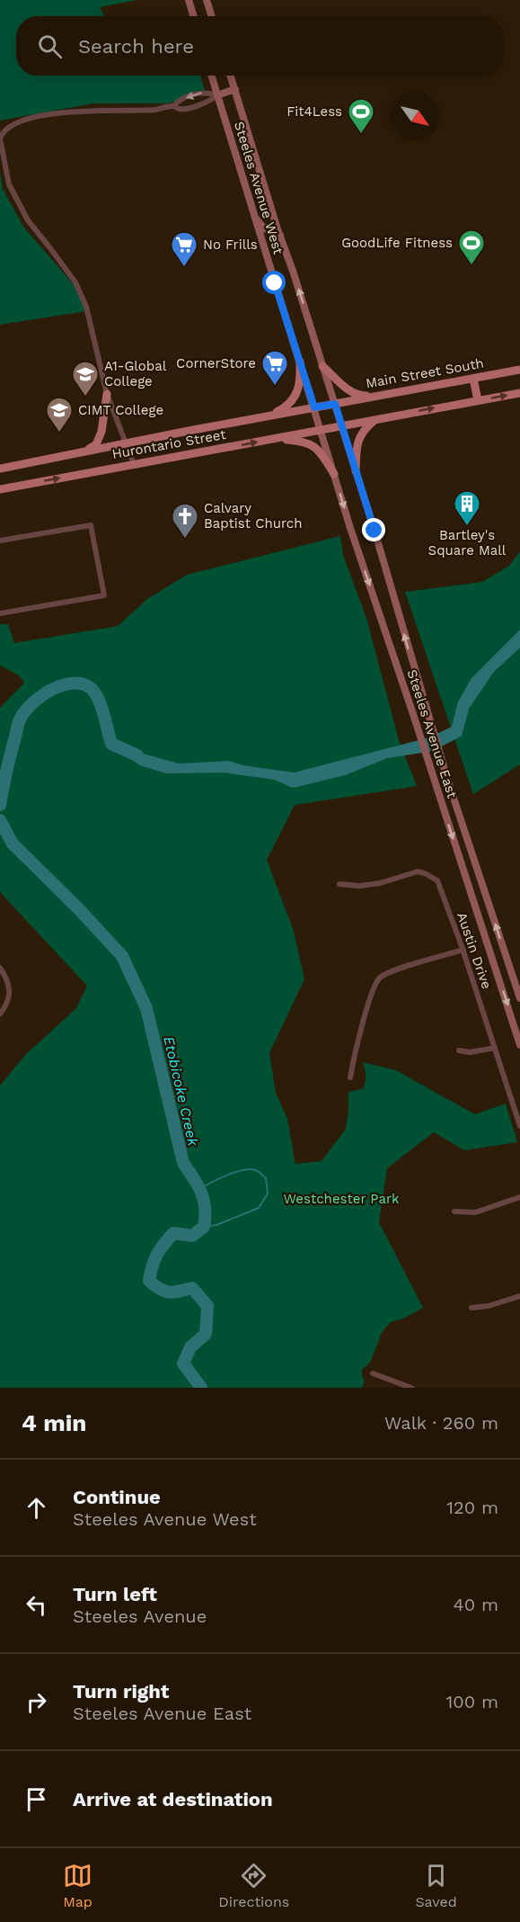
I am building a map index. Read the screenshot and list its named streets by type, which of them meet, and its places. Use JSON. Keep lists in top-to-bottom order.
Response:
{
  "streets": {
    "main road": [
      "Steeles Avenue West",
      "Main Street South",
      "Hurontario Street",
      "Steeles Avenue East"
    ],
    "street": ["Austin Drive"]
  },
  "crossings": [
    ["Steeles Avenue West", "Main Street South"],
    ["Steeles Avenue West", "Hurontario Street"],
    ["Steeles Avenue West", "Steeles Avenue East"],
    ["Main Street South", "Hurontario Street"],
    ["Hurontario Street", "Steeles Avenue East"]
  ],
  "water": ["Etobicoke Creek"],
  "parks": ["Westchester Park"],
  "places": {
    "sports": ["Fit4Less", "GoodLife Fitness"],
    "supermarket": ["No Frills", "CornerStore"],
    "school or university": ["A1-Global College", "CIMT College"],
    "building": ["Bartley's Square Mall"],
    "church": ["Calvary Baptist Church"]
  },
  "north": "bottom right",
  "page": {
    "search": "Search here",
    "heading": ["4 min", "Walk · 260 m"],
    "list": [
      ["Continue", "Steeles Avenue West", "120 m"],
      ["Turn left", "Steeles Avenue", "40 m"],
      ["Turn right", "Steeles Avenue East", "100 m"],
      "Arrive at destination"
    ],
    "nav": ["Map", "Directions", "Saved"]
  }
}
